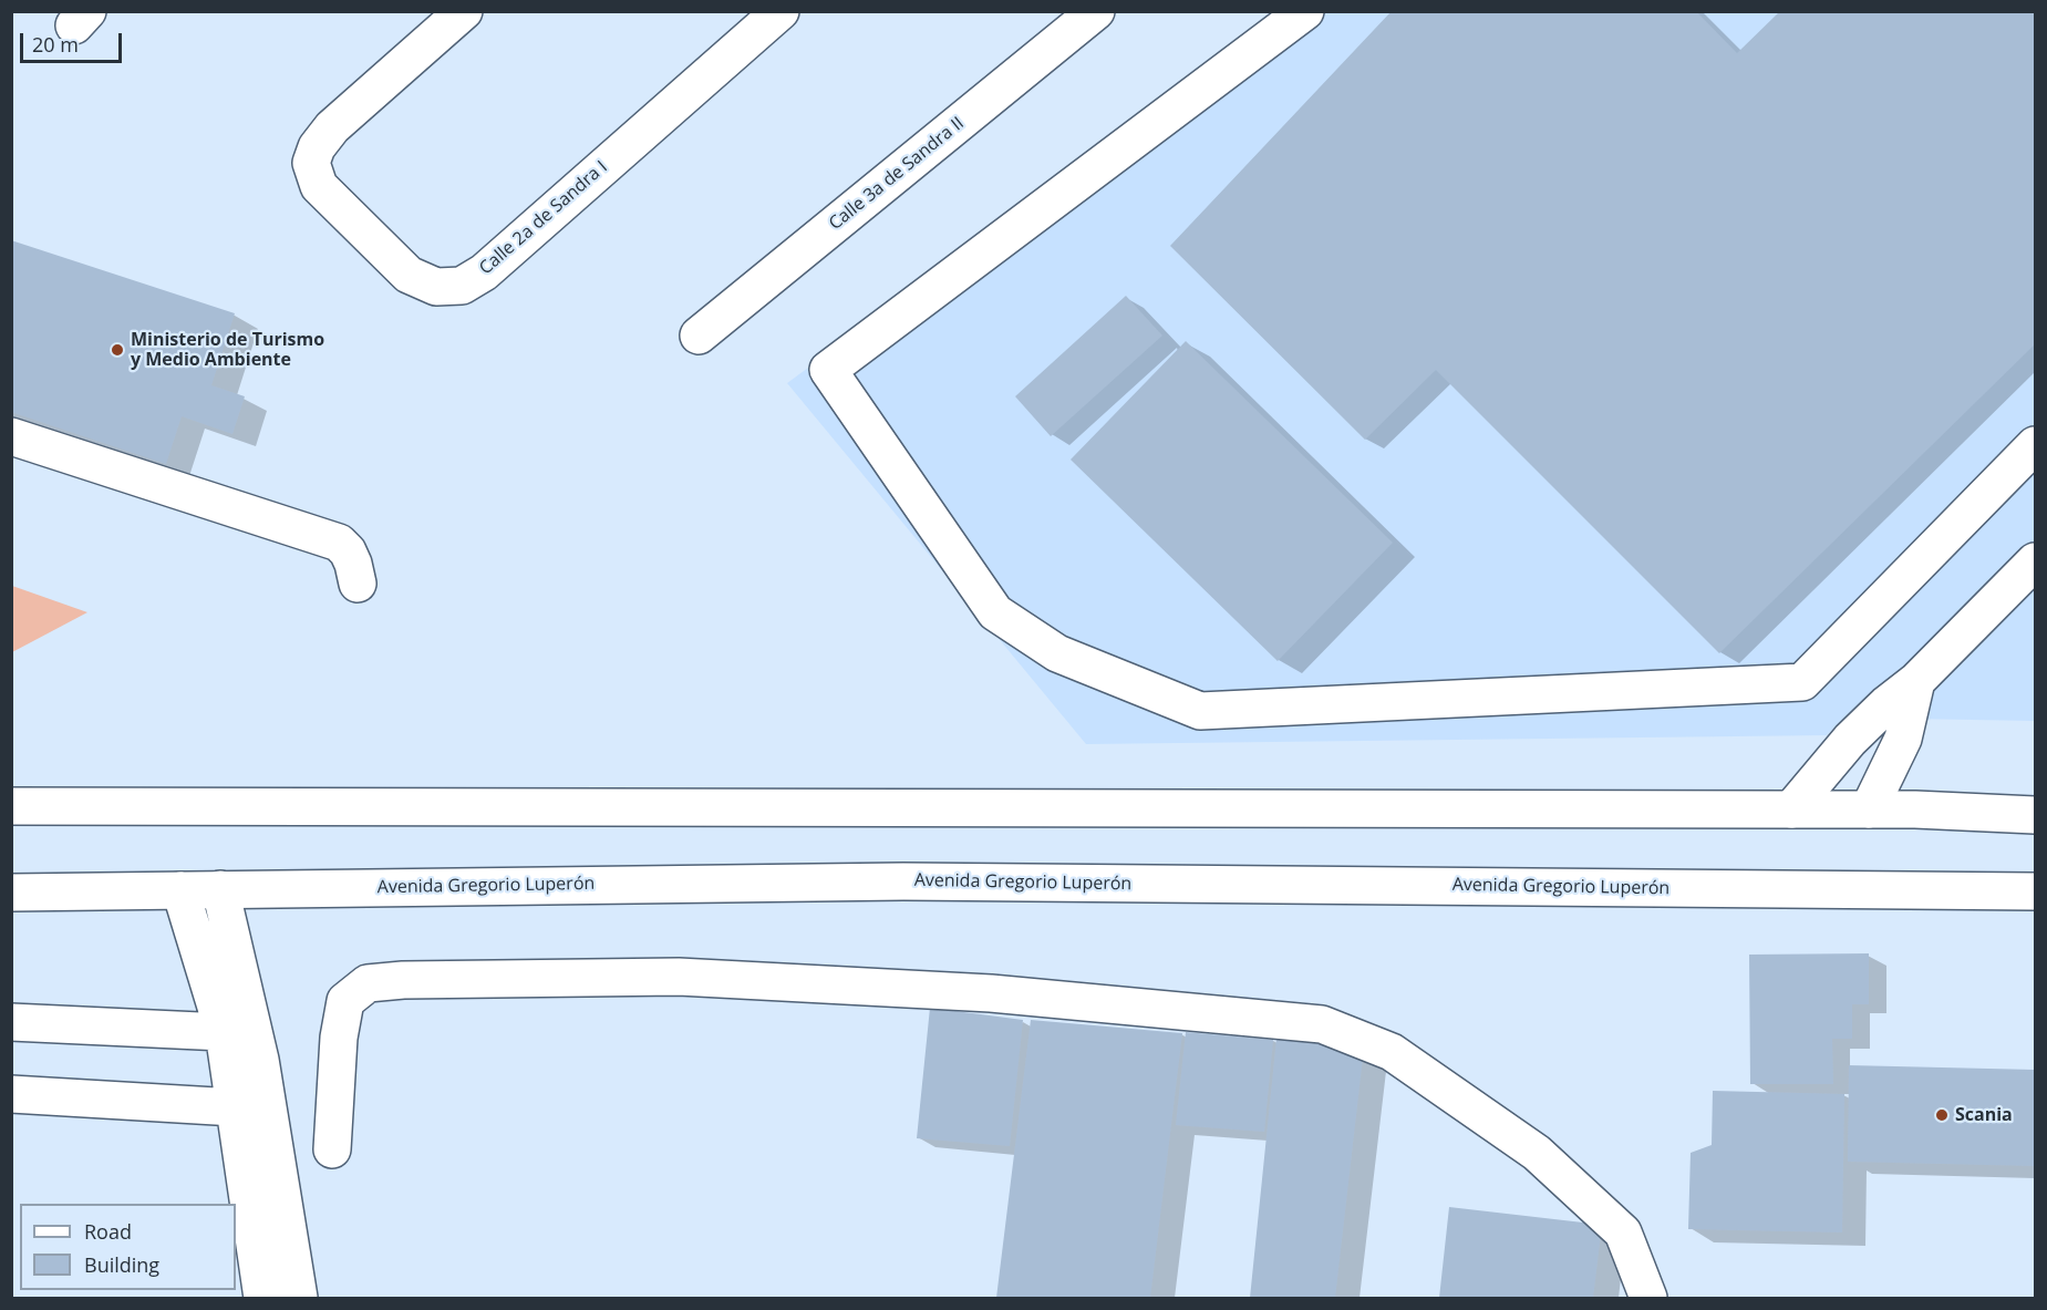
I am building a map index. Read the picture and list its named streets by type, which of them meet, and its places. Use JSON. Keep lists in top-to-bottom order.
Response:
{
  "streets": {
    "main road": ["Calle 3a de Sandra II", "Calle 2a de Sandra I", "Avenida Gregorio Luperón"]
  },
  "places": ["Ministerio de Turismo y Medio Ambiente", "Scania"],
  "legend": ["Road", "Building"],
  "scale_bar": "20 m"
}
